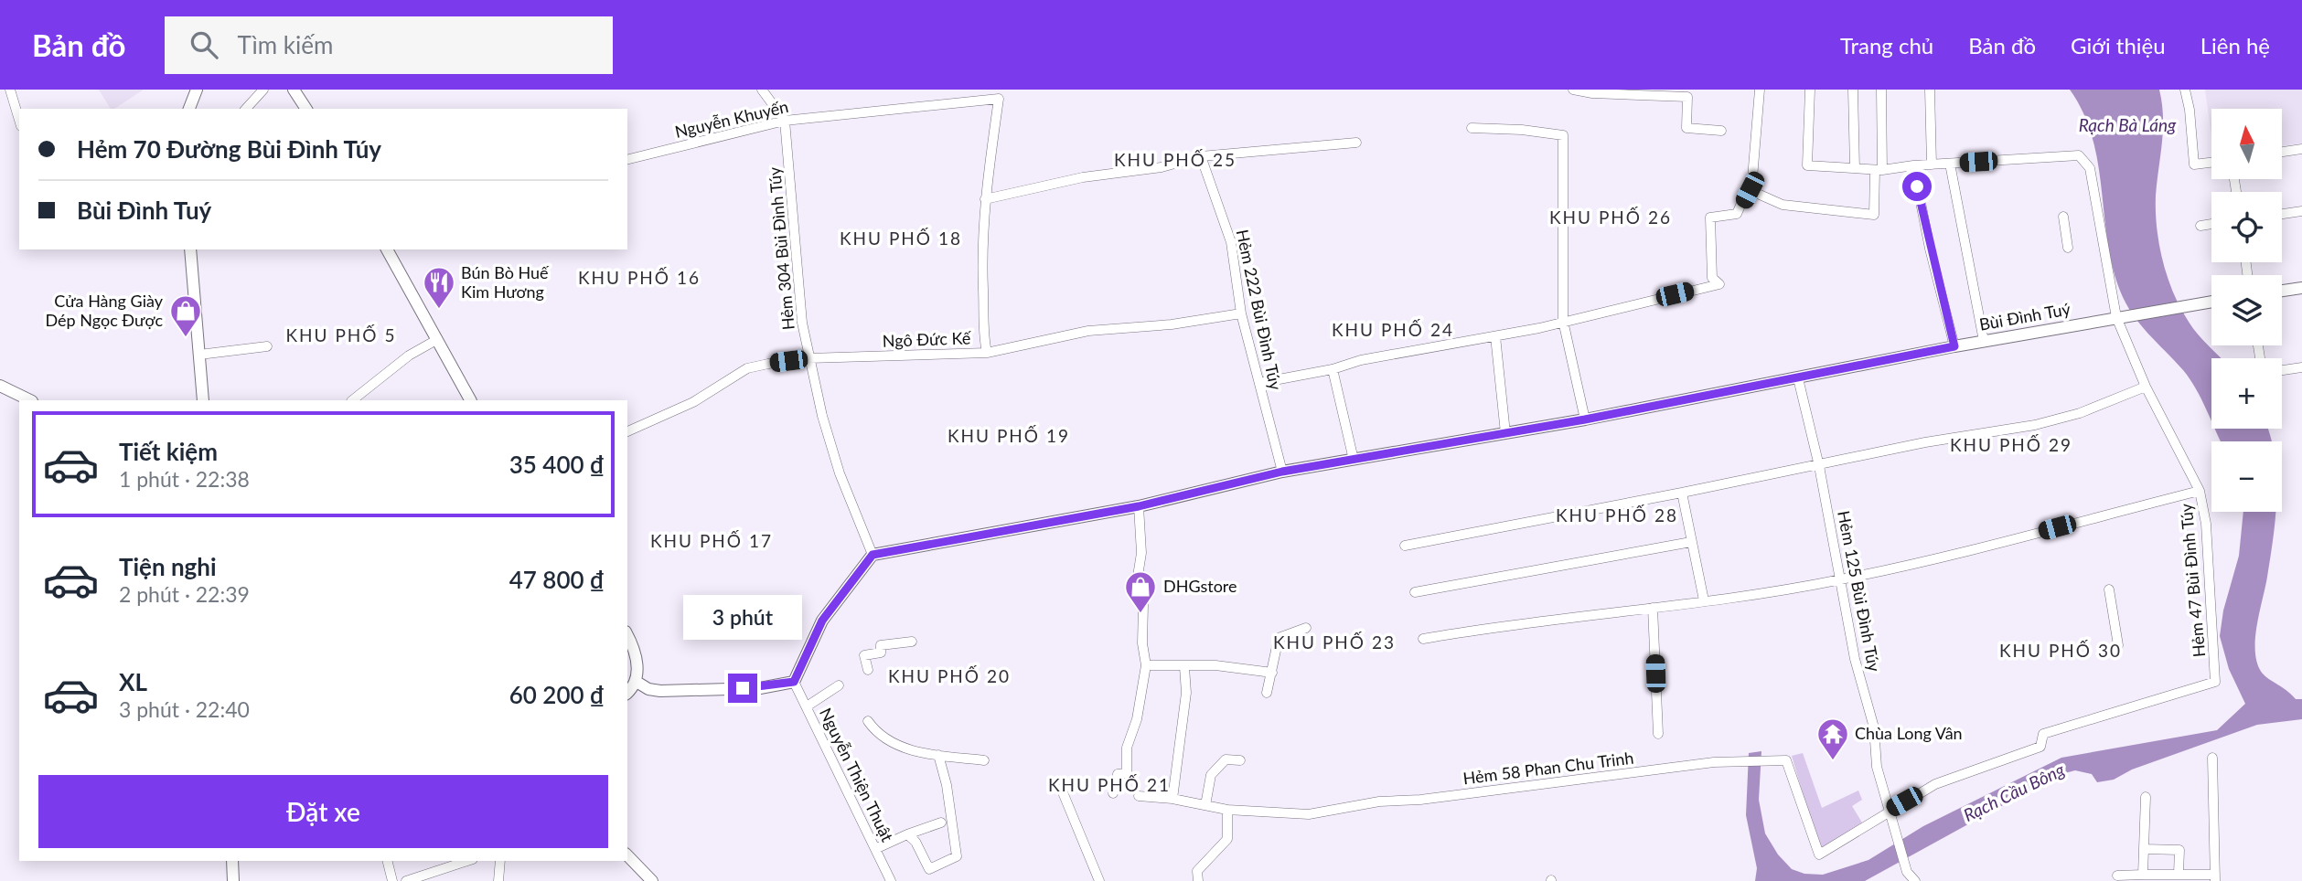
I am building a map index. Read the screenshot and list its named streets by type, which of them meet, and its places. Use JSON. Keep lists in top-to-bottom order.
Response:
{
  "streets": {
    "street": [
      "Nguyễn Khuyến",
      "Hẻm 304 Bùi Đình Túy",
      "Hẻm 222 Bùi Đình Túy",
      "Bùi Đình Tuý",
      "Ngô Đức Kế",
      "Hẻm 47 Bùi Đình Túy",
      "Hẻm 125 Bùi Đình Túy",
      "Hẻm 58 Phan Chu Trinh",
      "Nguyễn Thiện Thuật"
    ]
  },
  "crossings": [
    ["Nguyễn Khuyến", "Hẻm 304 Bùi Đình Túy"],
    ["Hẻm 304 Bùi Đình Túy", "Bùi Đình Tuý"],
    ["Hẻm 304 Bùi Đình Túy", "Ngô Đức Kế"],
    ["Hẻm 222 Bùi Đình Túy", "Bùi Đình Tuý"],
    ["Hẻm 222 Bùi Đình Túy", "Ngô Đức Kế"],
    ["Bùi Đình Tuý", "Hẻm 47 Bùi Đình Túy"],
    ["Bùi Đình Tuý", "Hẻm 125 Bùi Đình Túy"],
    ["Hẻm 47 Bùi Đình Túy", "Hẻm 125 Bùi Đình Túy"],
    ["Hẻm 47 Bùi Đình Túy", "Hẻm 58 Phan Chu Trinh"],
    ["Hẻm 125 Bùi Đình Túy", "Hẻm 58 Phan Chu Trinh"]
  ],
  "districts": [
    "KHU PHỐ 25",
    "KHU PHỐ 26",
    "KHU PHỐ 18",
    "KHU PHỐ 16",
    "KHU PHỐ 24",
    "KHU PHỐ 5",
    "KHU PHỐ 19",
    "KHU PHỐ 29",
    "KHU PHỐ 28",
    "KHU PHỐ 17",
    "KHU PHỐ 23",
    "KHU PHỐ 30",
    "KHU PHỐ 20",
    "KHU PHỐ 21"
  ],
  "water": ["Rạch Bà Láng", "Rạch Cầu Bông"],
  "places": {
    "restaurant": ["Bún Bò Huế Kim Hương"],
    "shop": ["Cửa Hàng Giày Dép Ngọc Được", "DHGstore"],
    "temple": ["Chùa Long Vân"]
  },
  "north": "top",
  "page": {
    "header": "Bản đồ",
    "search": "Tìm kiếm",
    "nav": [
      "Trang chủ",
      "Bản đồ",
      "Giới thiệu",
      "Liên hệ"
    ],
    "map_buttons": ["+", "−"],
    "banner": ["Hẻm 70 Đường Bùi Đình Túy", "Bùi Đình Tuý"],
    "list": [
      {
        "name": "Tiết kiệm",
        "note": "1 phút · 22:38",
        "value": "35 400 ₫"
      },
      {
        "name": "Tiện nghi",
        "note": "2 phút · 22:39",
        "value": "47 800 ₫"
      },
      {
        "name": "XL",
        "note": "3 phút · 22:40",
        "value": "60 200 ₫"
      }
    ],
    "bubble": "3 phút",
    "buttons": "Đặt xe"
  }
}
